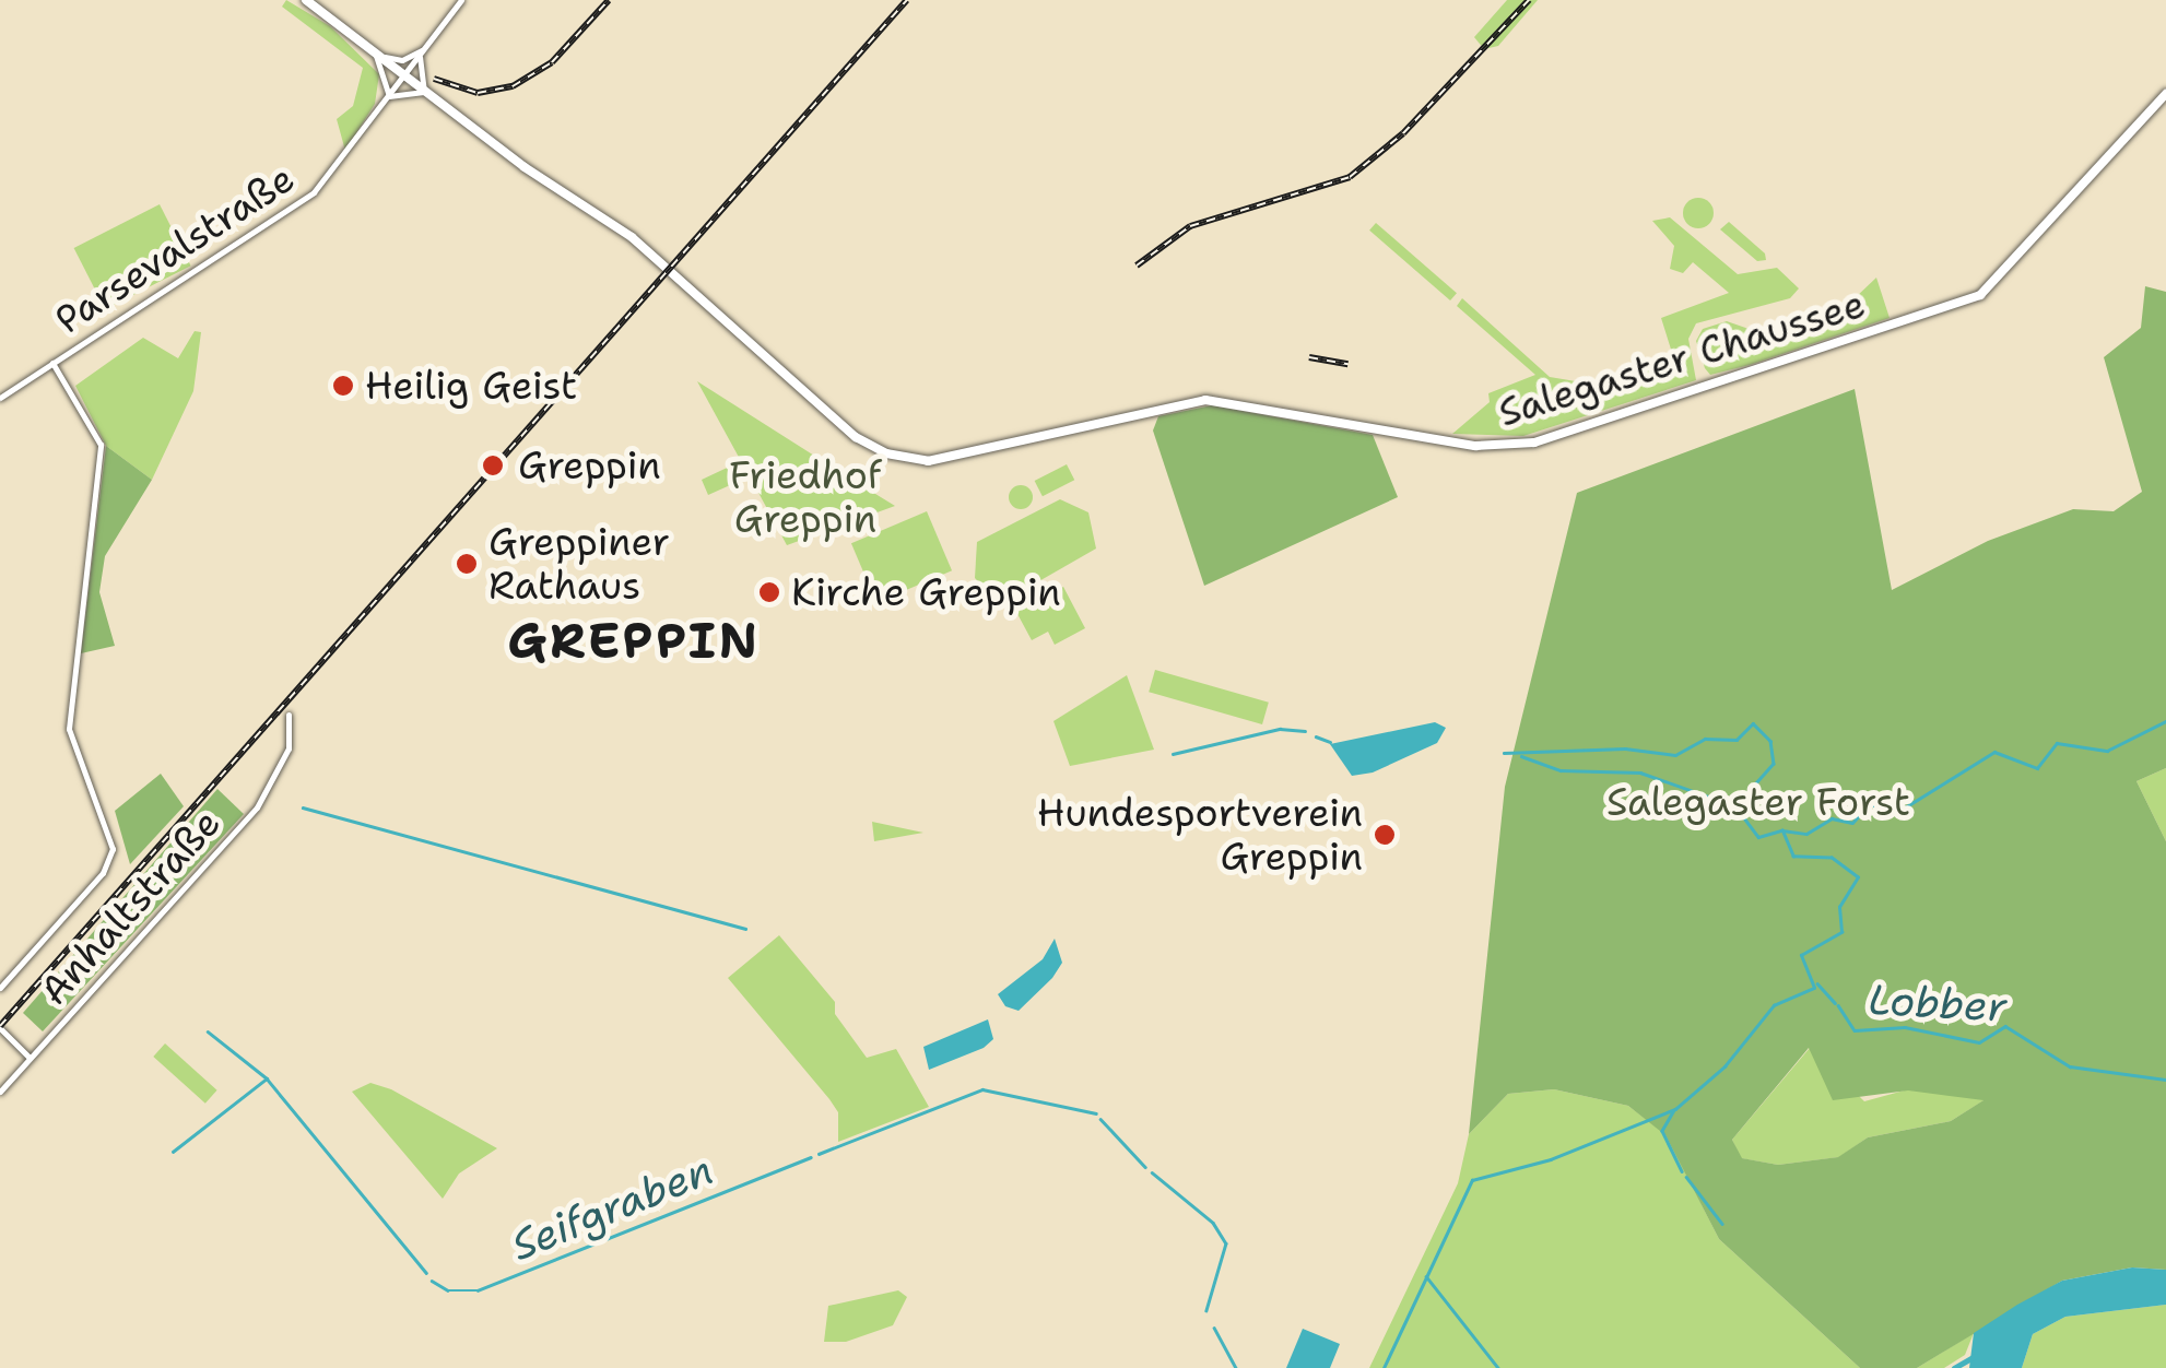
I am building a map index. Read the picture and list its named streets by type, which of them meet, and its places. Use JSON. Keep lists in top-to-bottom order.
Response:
{
  "streets": {
    "main road": ["Salegaster Chaussee"],
    "street": ["Parsevalstraße", "Anhaltstraße"]
  },
  "crossings": [
    ["Parsevalstraße", "Salegaster Chaussee"]
  ],
  "districts": ["GREPPIN"],
  "water": ["Lobber", "Seifgraben"],
  "parks": ["Friedhof Greppin", "Salegaster Forst"],
  "places": [
    "Heilig Geist",
    "Greppin",
    "Greppiner Rathaus",
    "Kirche Greppin",
    "Hundesportverein Greppin"
  ]
}
